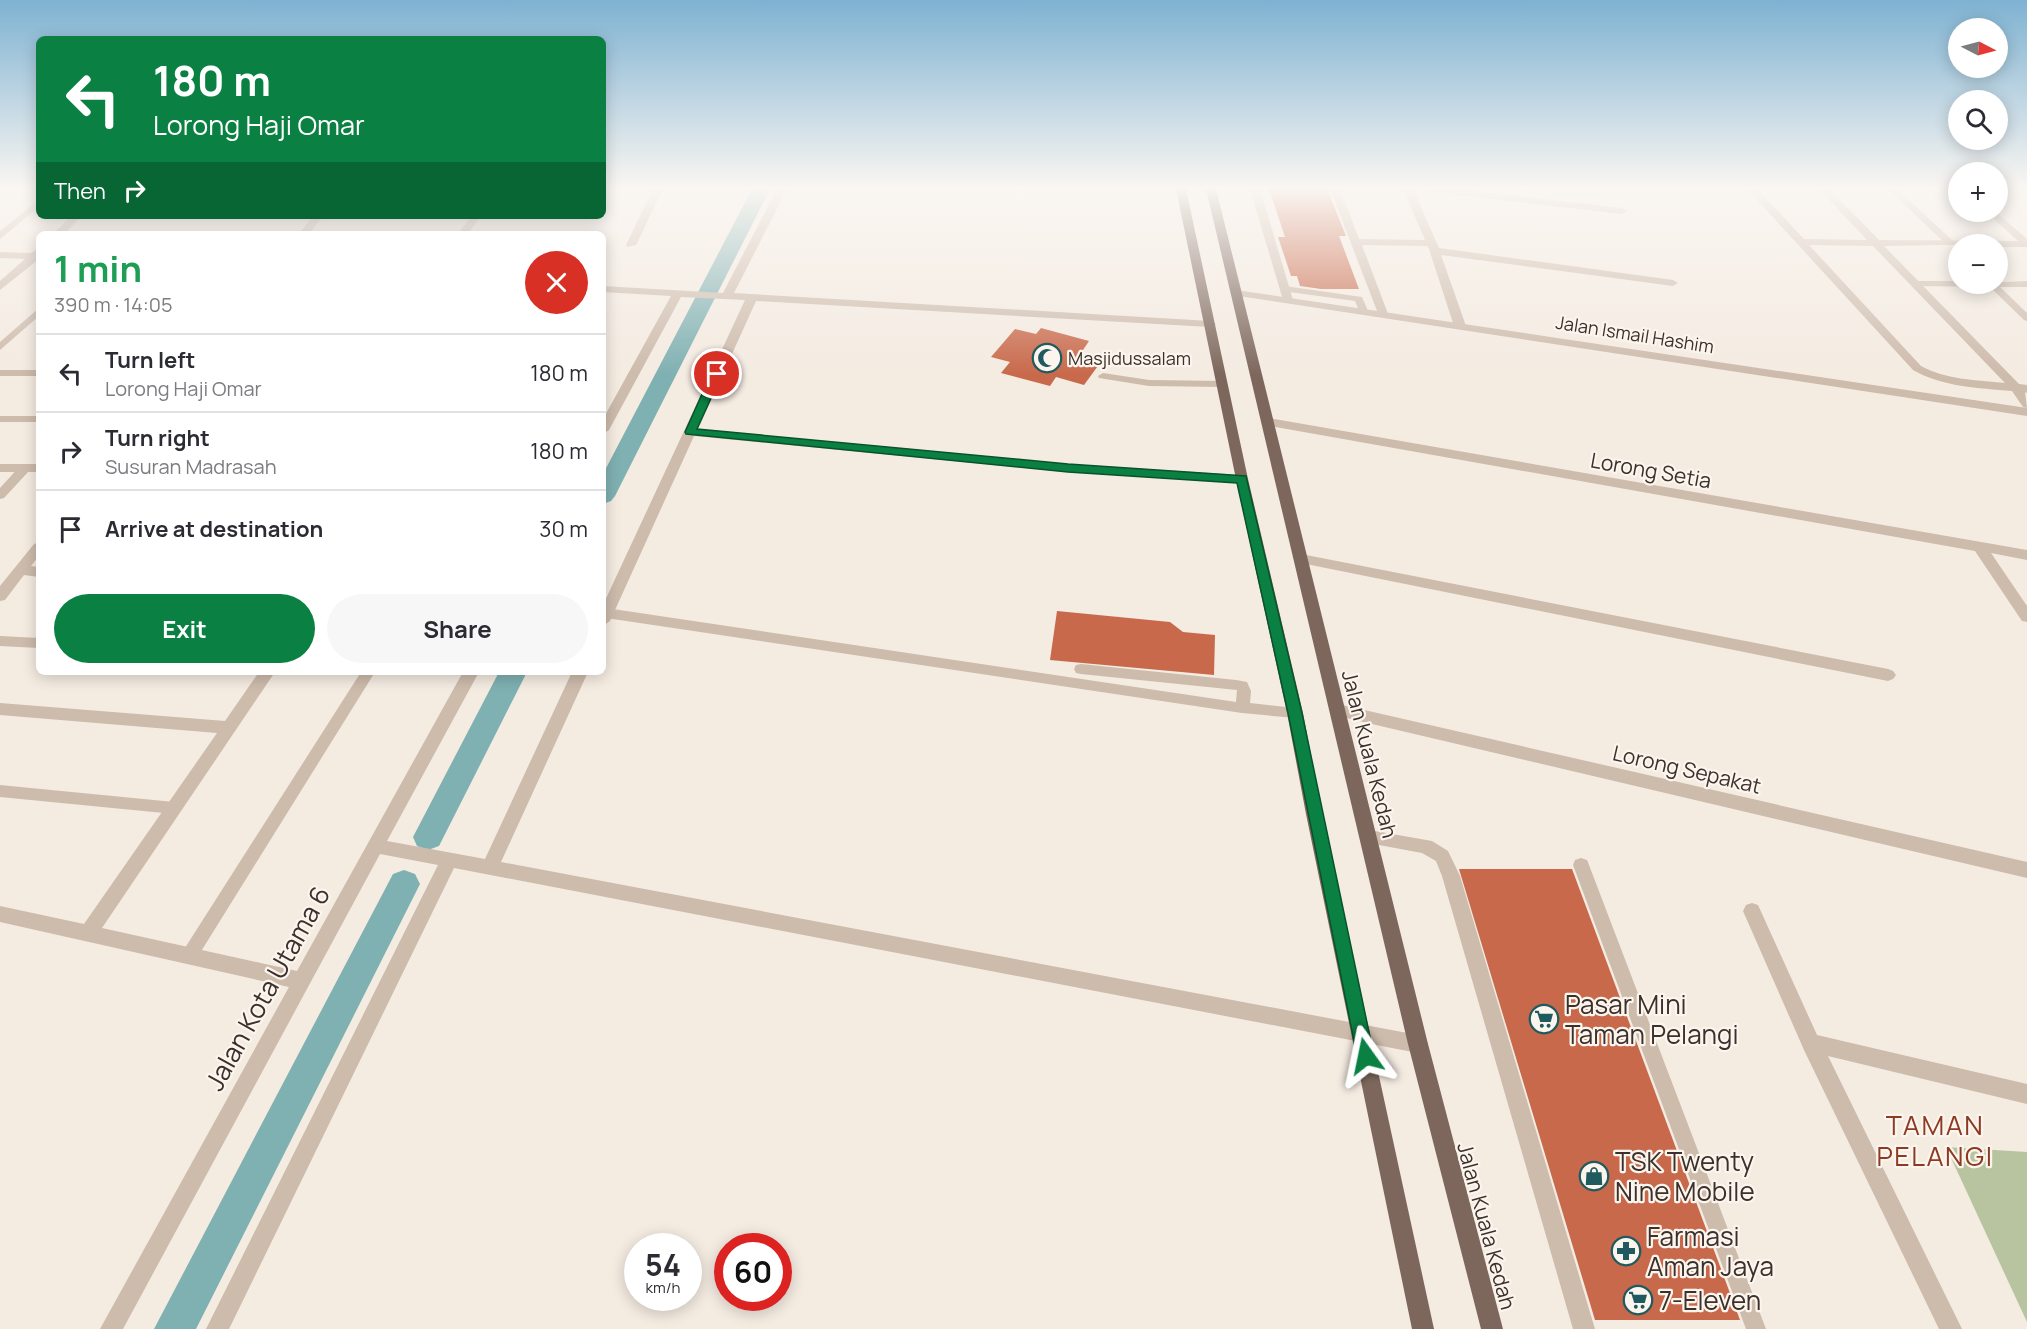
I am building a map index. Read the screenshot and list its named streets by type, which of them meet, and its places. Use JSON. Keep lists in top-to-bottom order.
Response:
{
  "streets": {
    "main road": ["Jalan Kuala Kedah"],
    "street": [
      "Jalan Ismail Hashim",
      "Lorong Setia",
      "Lorong Sepakat",
      "Jalan Kota Utama 6"
    ]
  },
  "crossings": [
    ["Jalan Ismail Hashim", "Jalan Kuala Kedah"],
    ["Lorong Setia", "Jalan Kuala Kedah"],
    ["Jalan Kuala Kedah", "Lorong Sepakat"]
  ],
  "districts": ["TAMAN PELANGI"],
  "places": {
    "mosque": ["Masjidussalam"],
    "supermarket": ["Pasar Mini Taman Pelangi", "7-Eleven"],
    "shop": ["TSK Twenty Nine Mobile"],
    "pharmacy": ["Farmasi Aman Jaya"]
  },
  "north": "right",
  "page": {
    "map_buttons": ["+", "−"],
    "turn": ["180 m", "Lorong Haji Omar"],
    "then": "Then",
    "heading": ["1 min", "390 m · 14:05"],
    "list": [
      {
        "name": "Turn left",
        "note": "Lorong Haji Omar",
        "value": "180 m"
      },
      {
        "name": "Turn right",
        "note": "Susuran Madrasah",
        "value": "180 m"
      },
      {
        "name": "Arrive at destination",
        "value": "30 m"
      }
    ],
    "buttons": ["Exit", "Share"],
    "speed": "54 km/h",
    "limit": "60"
  }
}
